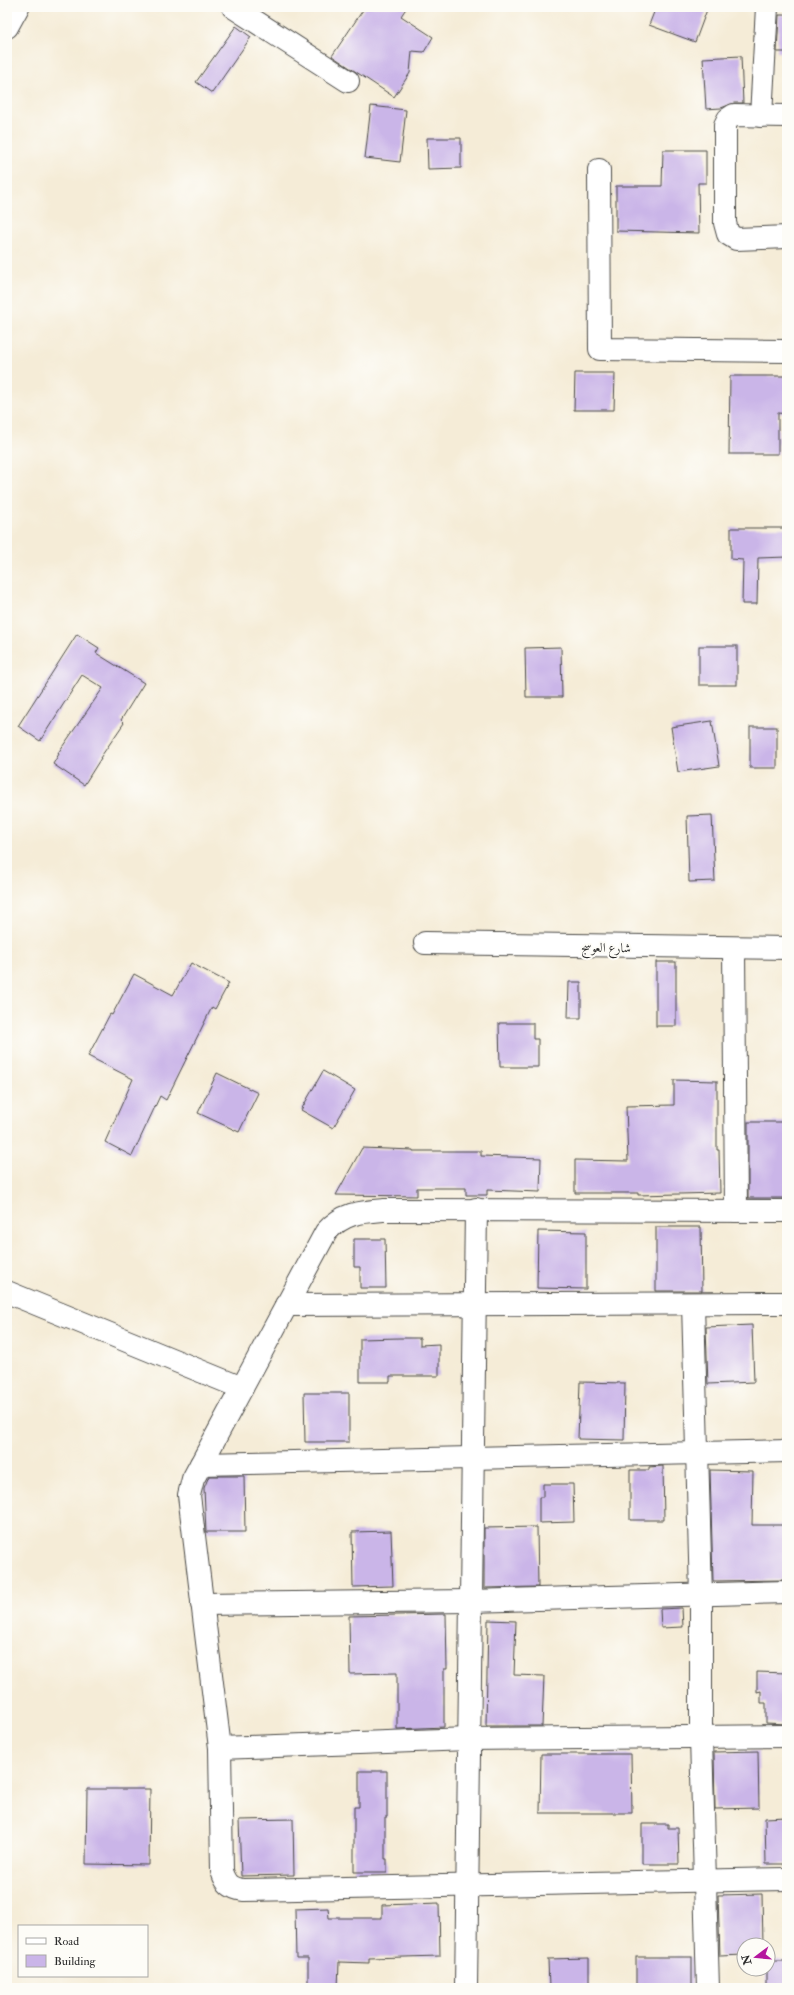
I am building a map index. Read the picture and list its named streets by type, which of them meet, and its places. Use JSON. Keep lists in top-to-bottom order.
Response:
{
  "streets": {
    "street": ["شارع العوسج"]
  },
  "legend": ["Road", "Building"],
  "north": "left"
}
